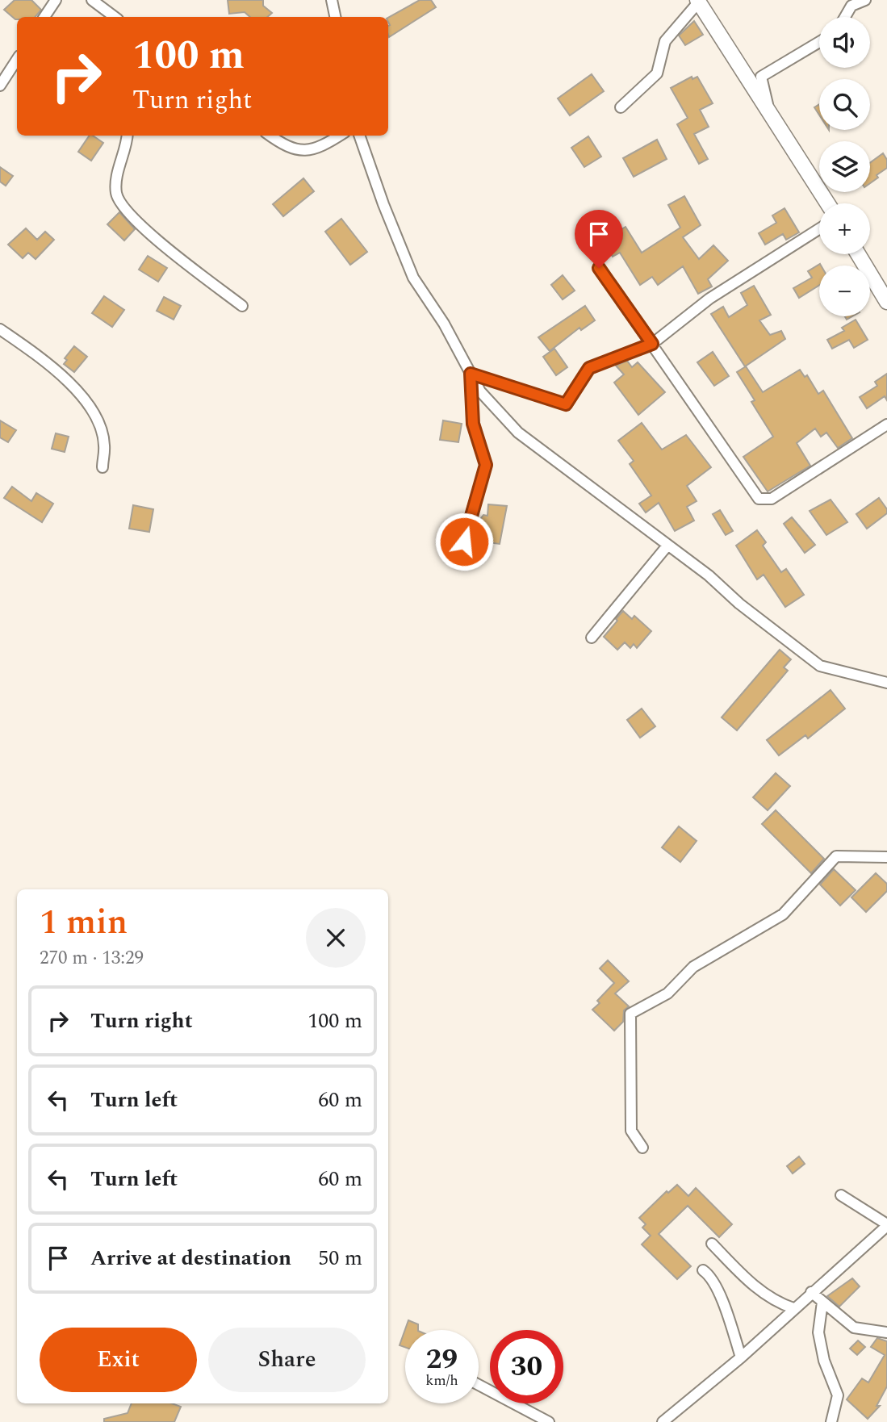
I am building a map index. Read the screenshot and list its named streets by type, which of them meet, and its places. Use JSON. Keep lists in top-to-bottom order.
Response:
{
  "page": {
    "map_buttons": ["+", "−"],
    "turn": ["100 m", "Turn right"],
    "heading": ["1 min", "270 m · 13:29"],
    "list": [
      {
        "name": "Turn right",
        "value": "100 m"
      },
      {
        "name": "Turn left",
        "value": "60 m"
      },
      {
        "name": "Turn left",
        "value": "60 m"
      },
      {
        "name": "Arrive at destination",
        "value": "50 m"
      }
    ],
    "buttons": ["Exit", "Share"],
    "speed": "29 km/h",
    "limit": "30"
  }
}
